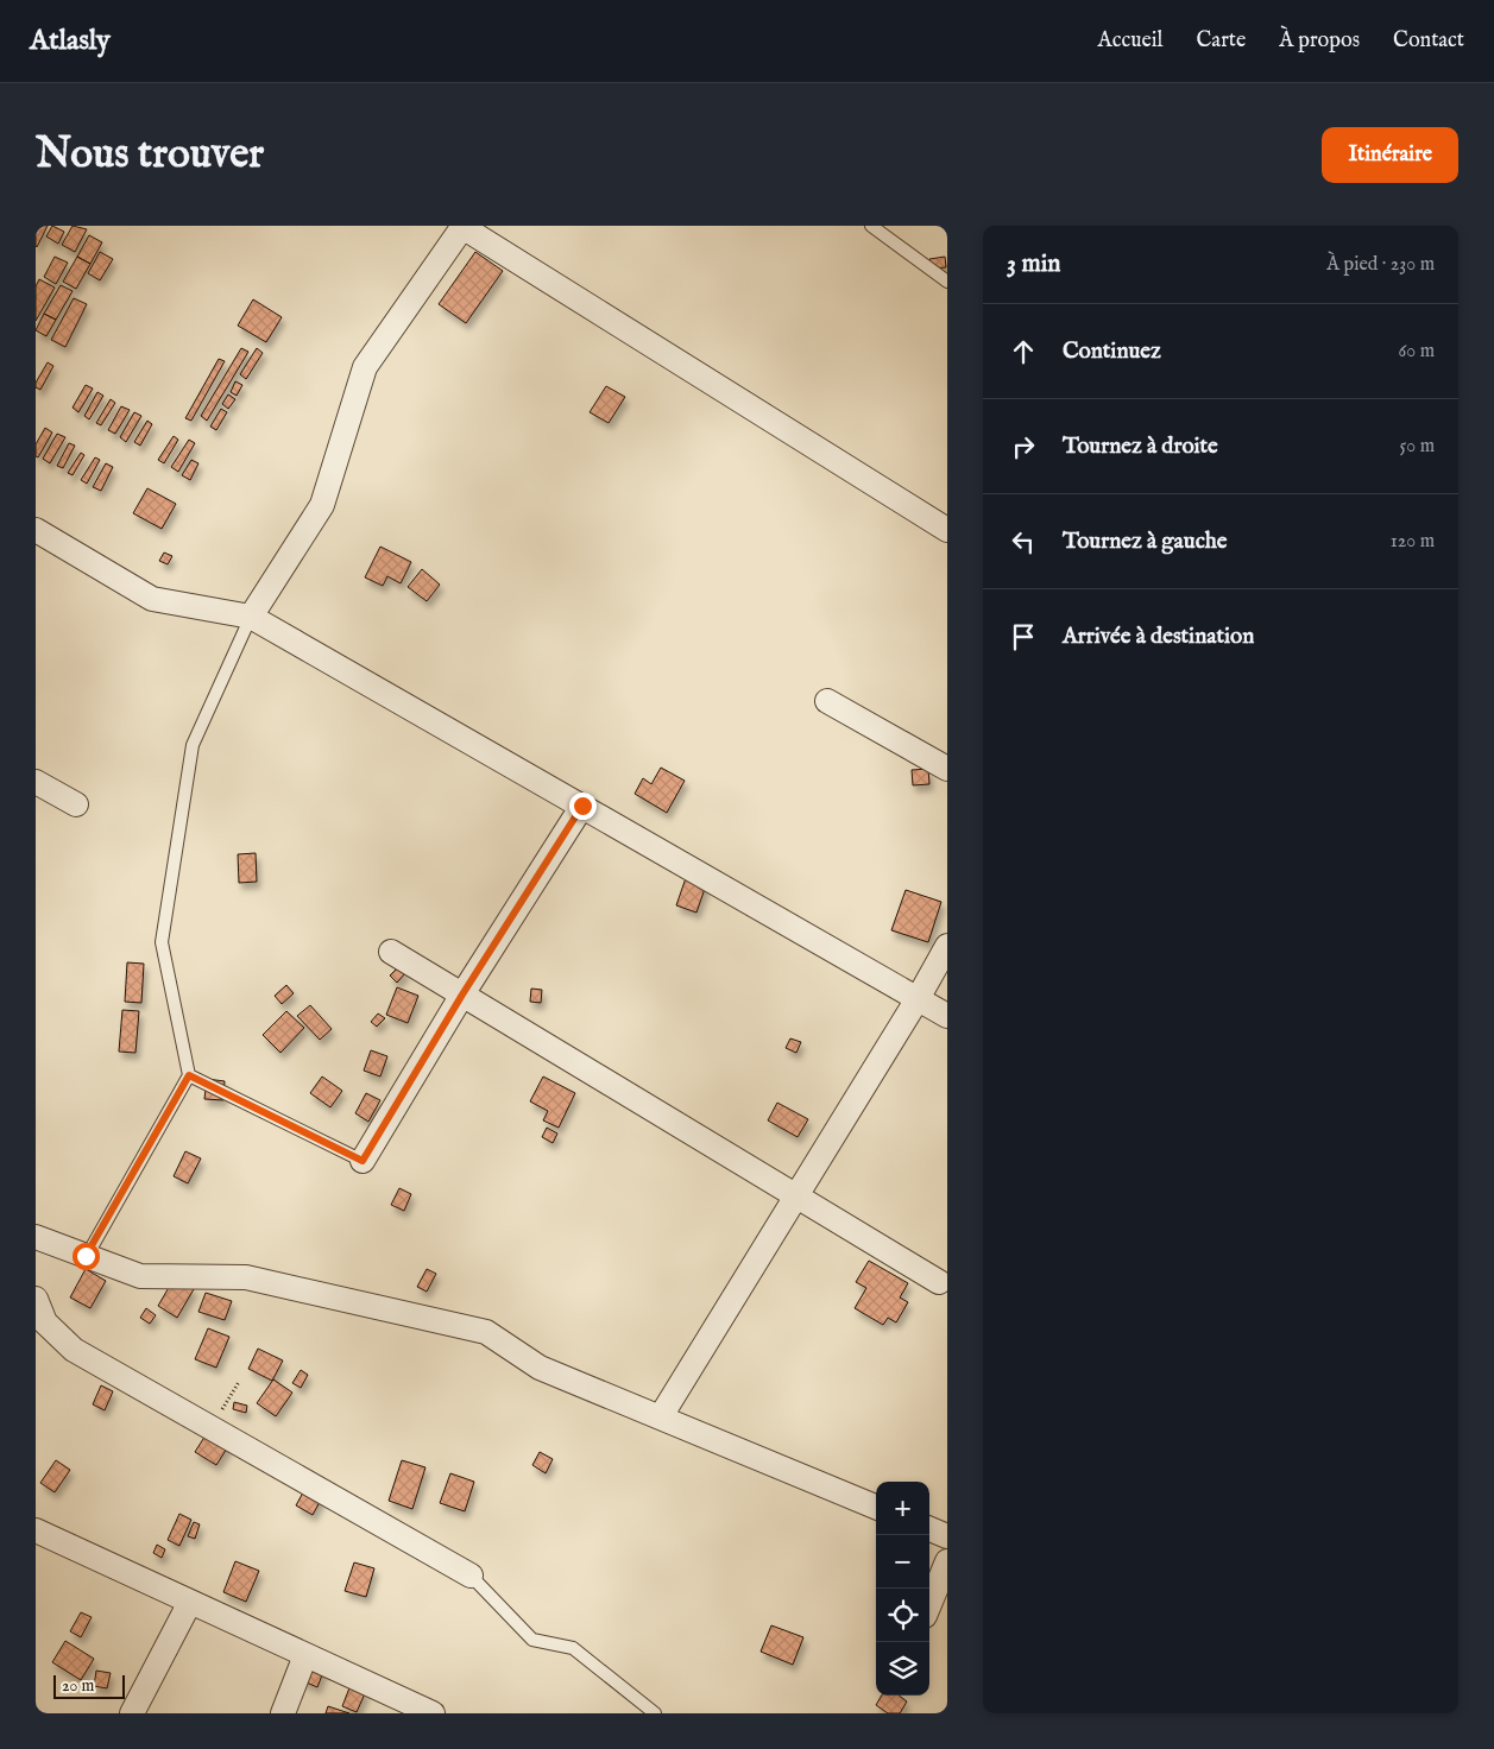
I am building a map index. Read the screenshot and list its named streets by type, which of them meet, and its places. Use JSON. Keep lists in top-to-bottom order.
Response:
{
  "scale_bar": "20 m",
  "page": {
    "header": "Atlasly",
    "nav": [
      "Accueil",
      "Carte",
      "À propos",
      "Contact"
    ],
    "buttons": "Itinéraire",
    "title": "Nous trouver",
    "heading": ["3 min", "À pied · 230 m"],
    "list": [
      ["Continuez", "60 m"],
      ["Tournez à droite", "50 m"],
      ["Tournez à gauche", "120 m"],
      "Arrivée à destination"
    ],
    "map_buttons": ["+", "−"],
    "scale": "20 m"
  }
}
